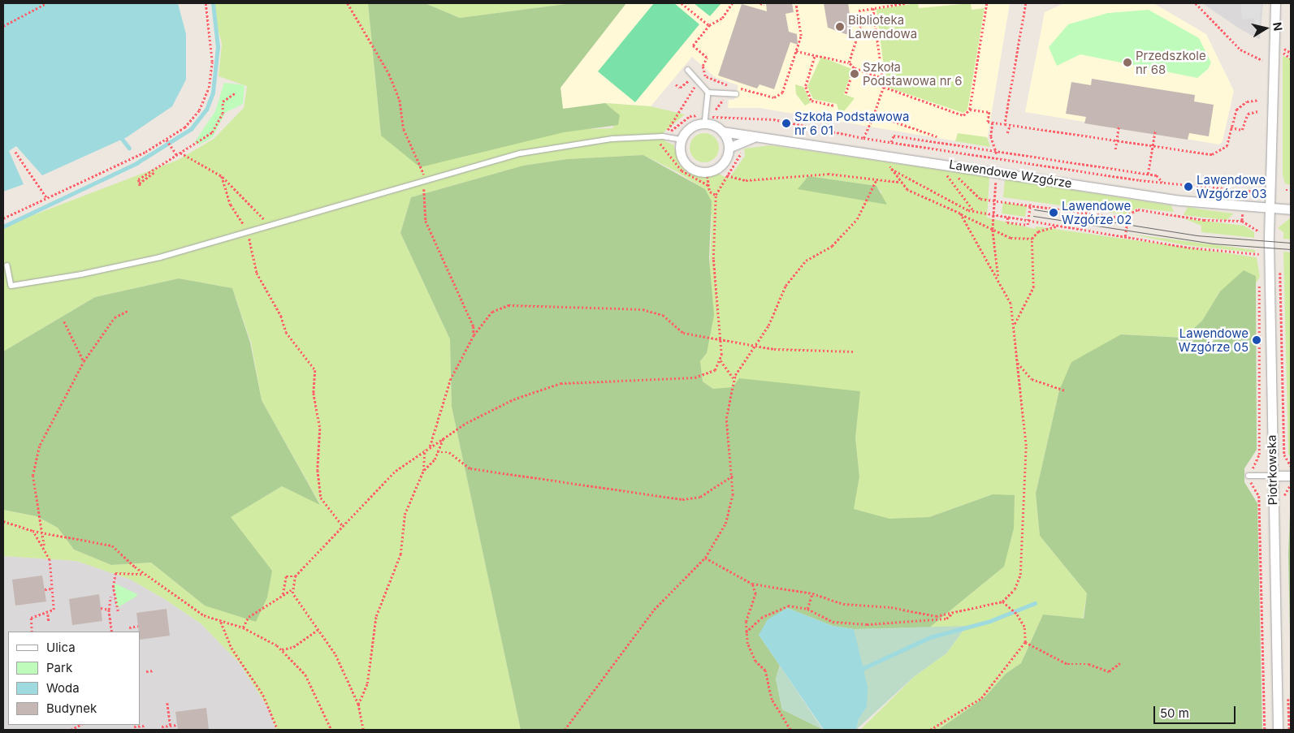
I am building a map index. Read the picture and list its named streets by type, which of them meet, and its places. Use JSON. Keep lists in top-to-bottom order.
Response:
{
  "streets": {
    "street": ["Lawendowe Wzgórze", "Piotrkowska"]
  },
  "crossings": [
    ["Lawendowe Wzgórze", "Piotrkowska"]
  ],
  "places": [
    "Biblioteka Lawendowa",
    "Przedszkole nr 68",
    "Szkoła Podstawowa nr 6",
    "Szkoła Podstawowa nr 6 01",
    "Lawendowe Wzgórze 03",
    "Lawendowe Wzgórze 02",
    "Lawendowe Wzgórze 05"
  ],
  "legend": [
    "Ulica",
    "Park",
    "Woda",
    "Budynek"
  ],
  "scale_bar": "50 m",
  "north": "right"
}
